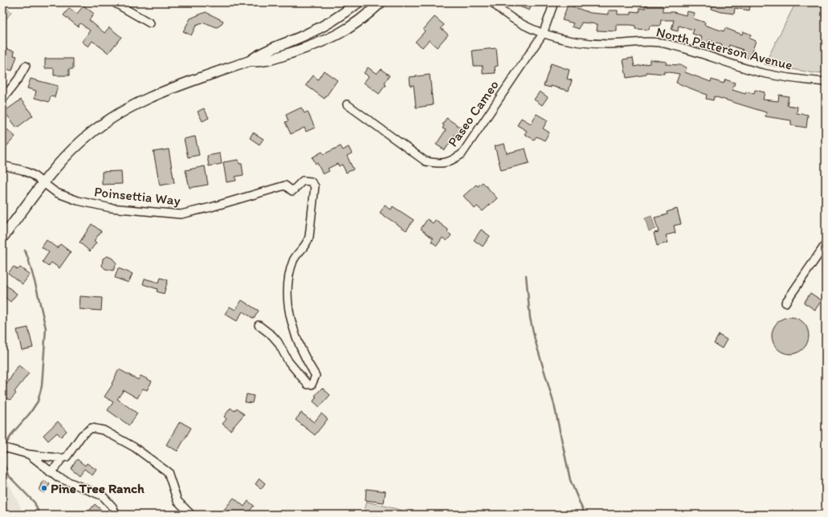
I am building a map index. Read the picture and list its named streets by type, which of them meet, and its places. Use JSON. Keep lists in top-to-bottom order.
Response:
{
  "streets": {
    "street": ["North Patterson Avenue", "Paseo Cameo", "Poinsettia Way"]
  },
  "crossings": [
    ["North Patterson Avenue", "Paseo Cameo"]
  ],
  "places": ["Pine Tree Ranch"]
}
